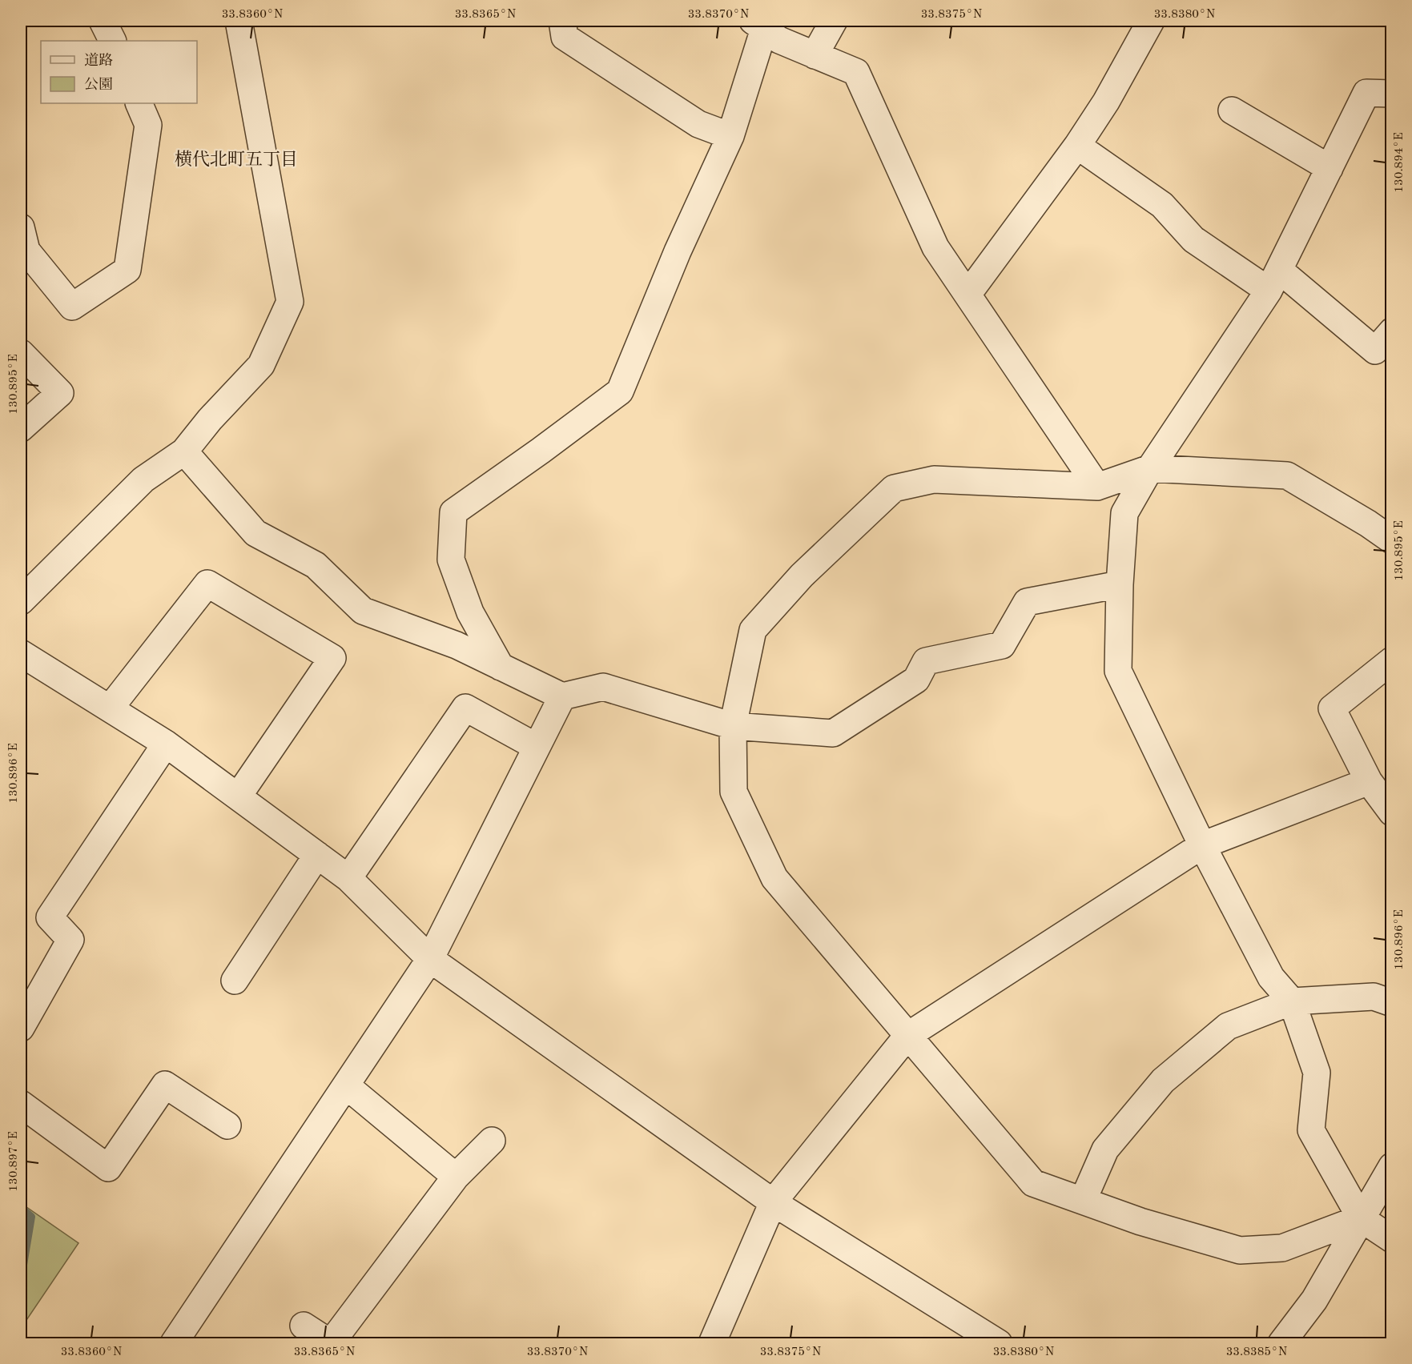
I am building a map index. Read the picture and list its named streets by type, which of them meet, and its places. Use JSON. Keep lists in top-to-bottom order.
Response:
{
  "districts": ["横代北町五丁目"],
  "legend": ["道路", "公園"],
  "coordinates": [
    "33.8360°N",
    "33.8365°N",
    "33.8370°N",
    "33.8375°N",
    "33.8380°N",
    "130.894°E",
    "130.895°E",
    "130.896°E",
    "130.897°E",
    "33.8385°N"
  ]
}
